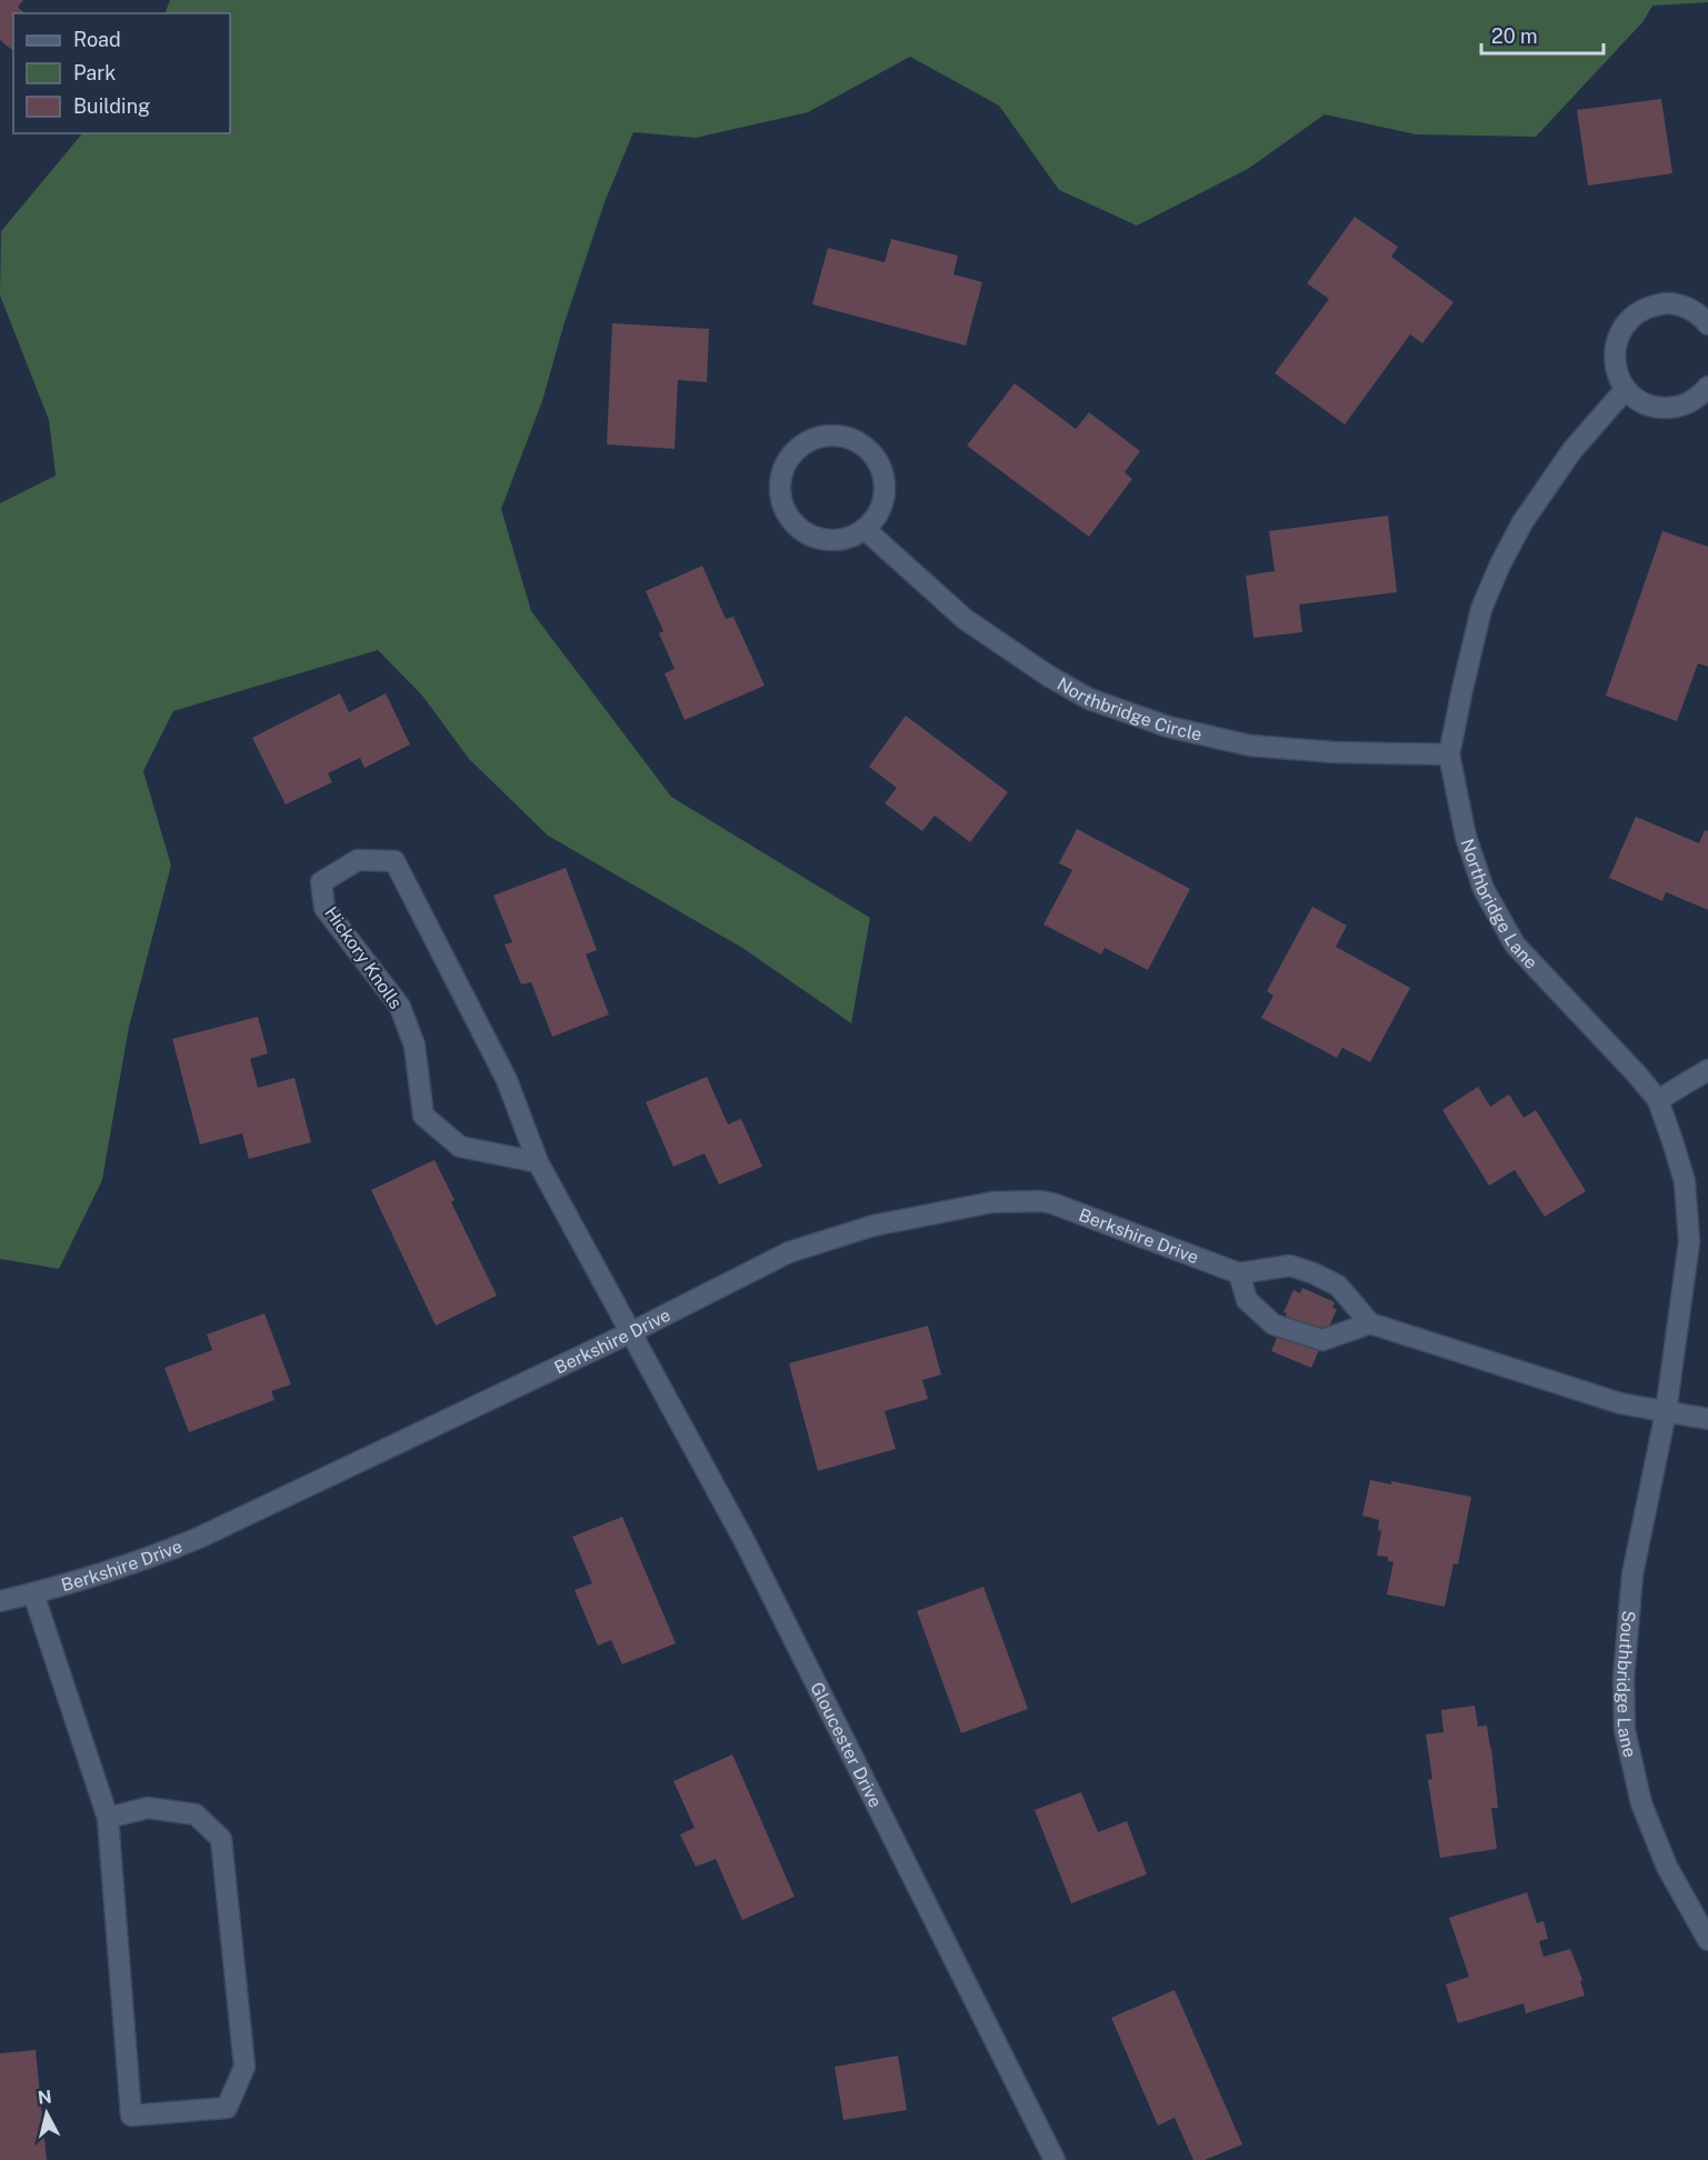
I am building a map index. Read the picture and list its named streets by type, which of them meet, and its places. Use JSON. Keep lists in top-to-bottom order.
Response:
{
  "streets": {
    "street": [
      "Northbridge Circle",
      "Northbridge Lane",
      "Hickory Knolls",
      "Berkshire Drive",
      "Southbridge Lane",
      "Gloucester Drive"
    ]
  },
  "crossings": [
    ["Northbridge Circle", "Northbridge Lane"],
    ["Northbridge Lane", "Berkshire Drive"],
    ["Northbridge Lane", "Southbridge Lane"],
    ["Hickory Knolls", "Berkshire Drive"],
    ["Hickory Knolls", "Gloucester Drive"],
    ["Berkshire Drive", "Southbridge Lane"],
    ["Berkshire Drive", "Gloucester Drive"]
  ],
  "legend": ["Road", "Park", "Building"],
  "scale_bar": "20 m",
  "north": "top"
}
